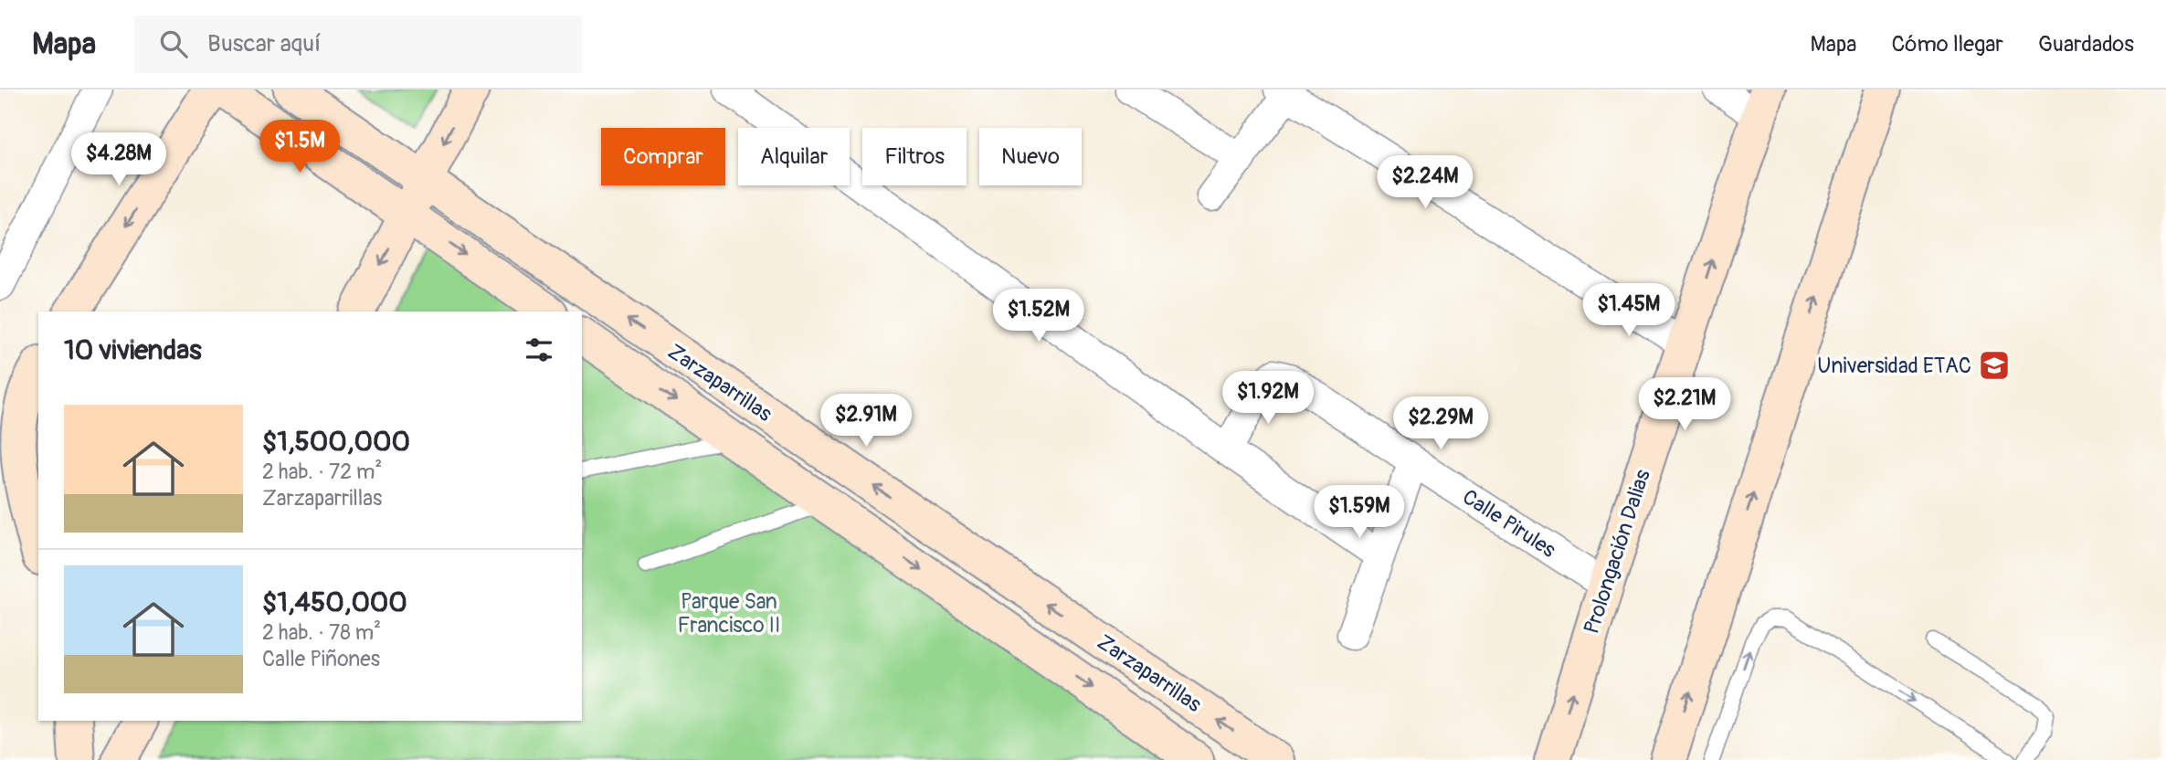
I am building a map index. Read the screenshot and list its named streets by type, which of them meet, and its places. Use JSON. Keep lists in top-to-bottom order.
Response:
{
  "streets": {
    "street": ["Zarzaparrillas", "Calle Pirules", "Prolongación Dalias"]
  },
  "crossings": [
    ["Calle Pirules", "Prolongación Dalias"]
  ],
  "parks": ["Parque San Francisco II"],
  "places": {
    "school or university": ["Universidad ETAC"]
  },
  "page": {
    "header": "Mapa",
    "search": "Buscar aquí",
    "nav": ["Mapa", "Cómo llegar", "Guardados"],
    "price": [
      "$1.5M",
      "$4.28M",
      "$2.24M",
      "$1.45M",
      "$1.52M",
      "$1.92M",
      "$2.21M",
      "$2.91M",
      "$2.29M",
      "$1.59M"
    ],
    "chip": [
      "Comprar",
      "Alquilar",
      "Filtros",
      "Nuevo"
    ],
    "heading": "10 viviendas",
    "list": [
      {
        "name": "$1,500,000",
        "note": "2 hab. · 72 m² · Zarzaparrillas"
      },
      {
        "name": "$1,450,000",
        "note": "2 hab. · 78 m² · Calle Piñones"
      }
    ]
  }
}
